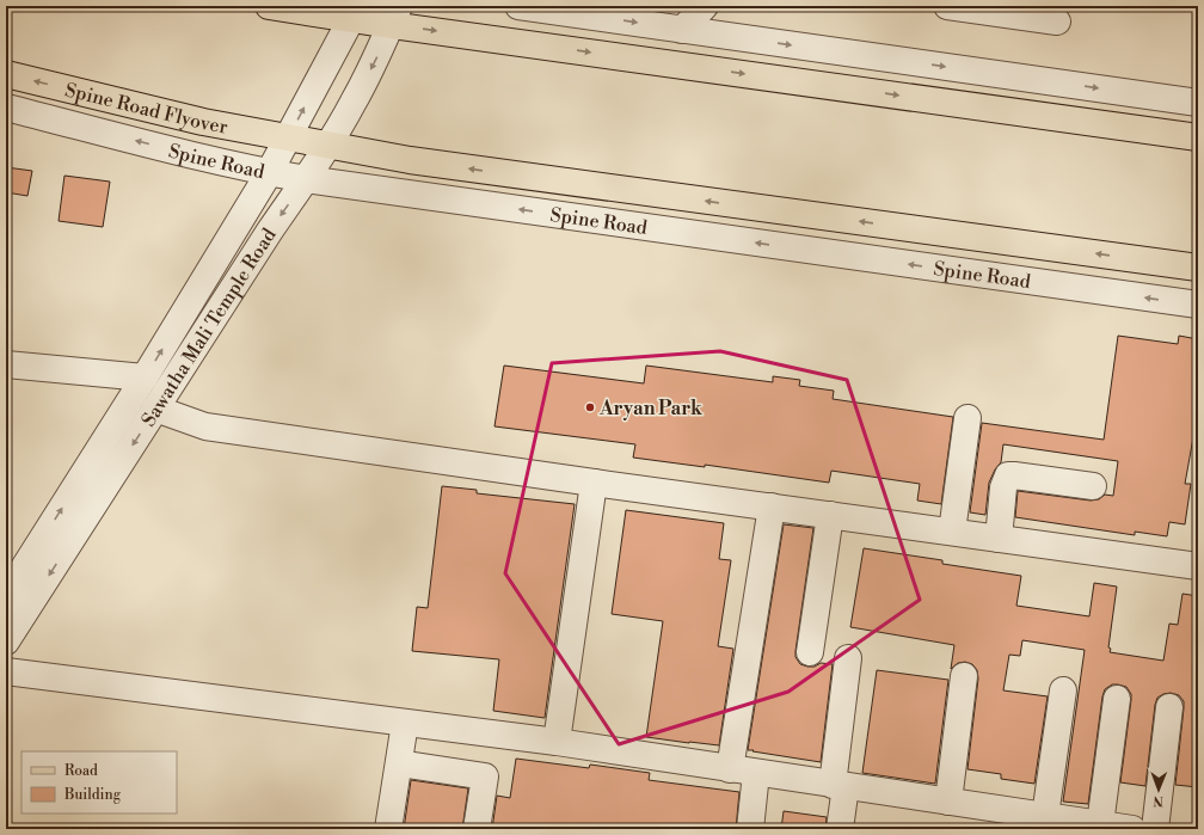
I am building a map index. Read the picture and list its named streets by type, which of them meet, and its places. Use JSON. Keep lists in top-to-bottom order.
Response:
{
  "streets": {
    "main road": ["Spine Road Flyover", "Spine Road"],
    "street": ["Sawatha Mali Temple Road"]
  },
  "crossings": [
    ["Spine Road Flyover", "Spine Road"],
    ["Spine Road Flyover", "Sawatha Mali Temple Road"],
    ["Spine Road", "Sawatha Mali Temple Road"]
  ],
  "one_way": ["Spine Road Flyover"],
  "places": ["Aryan Park"],
  "legend": ["Road", "Building"],
  "north": "bottom"
}
